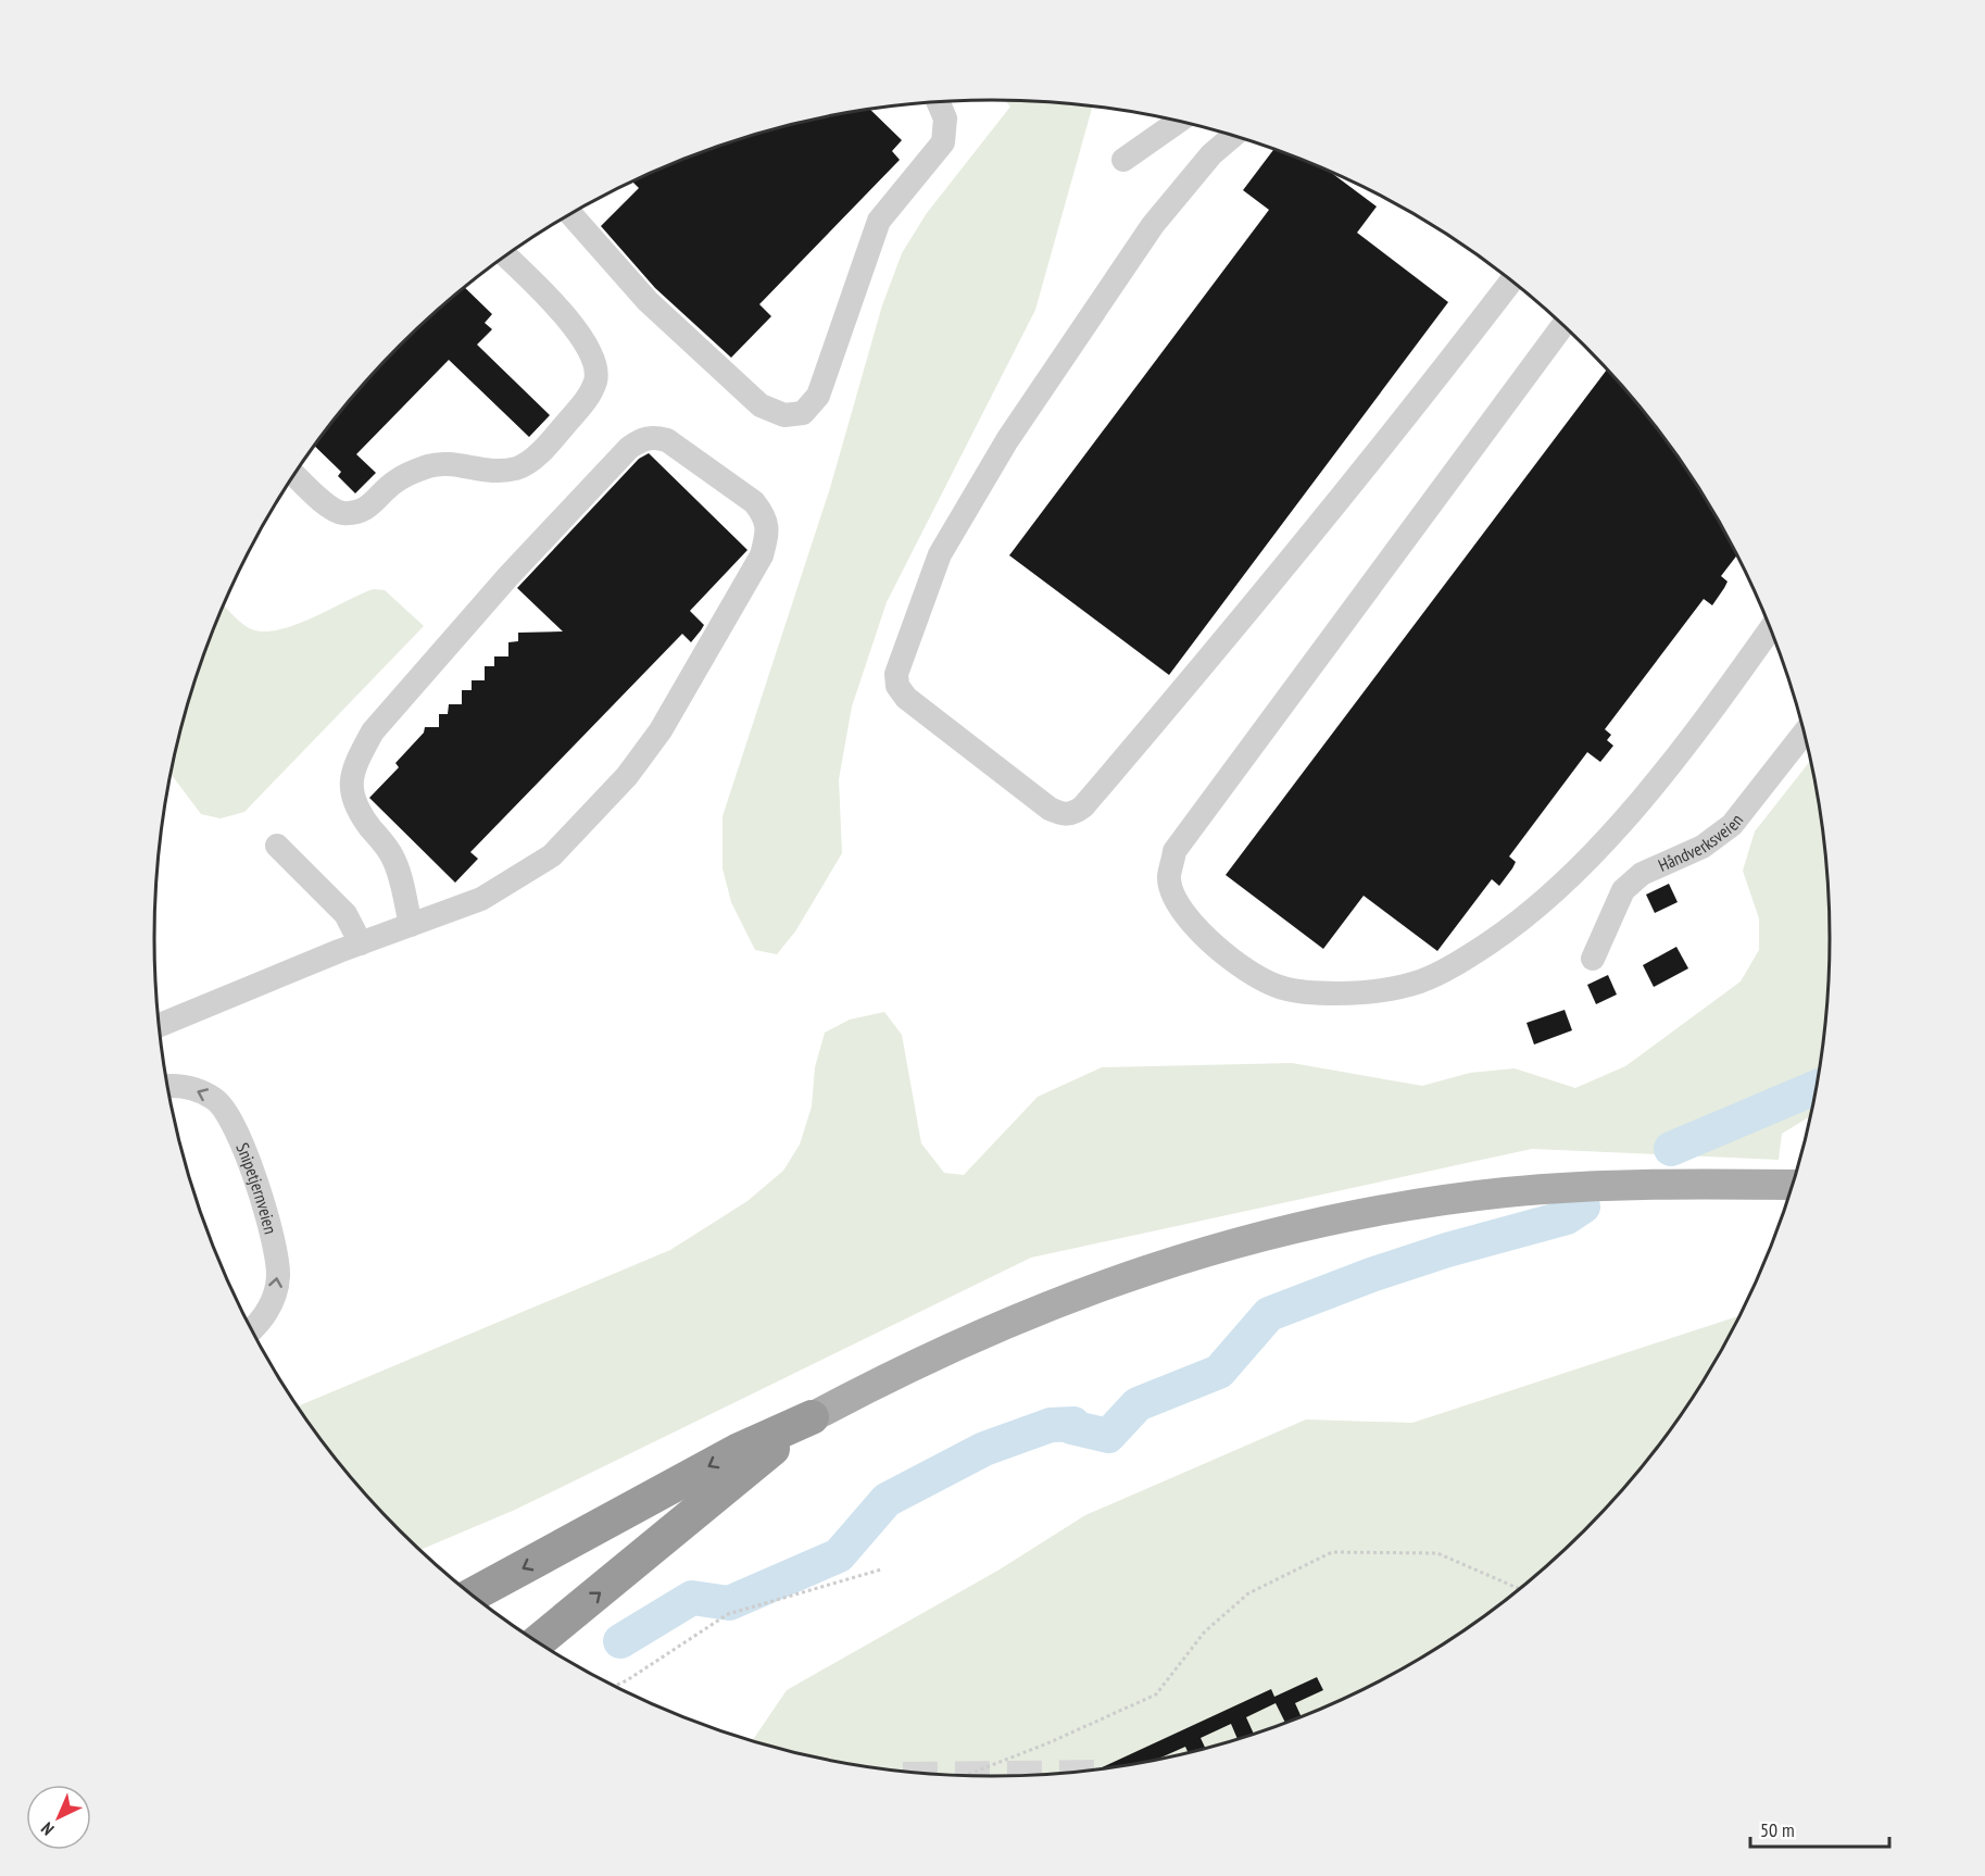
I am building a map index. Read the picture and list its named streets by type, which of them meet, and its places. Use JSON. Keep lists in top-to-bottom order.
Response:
{
  "streets": {
    "street": ["Håndverksveien", "Snipetjernveien"]
  },
  "one_way": ["Snipetjernveien"],
  "scale_bar": "50 m",
  "north": "bottom left"
}
